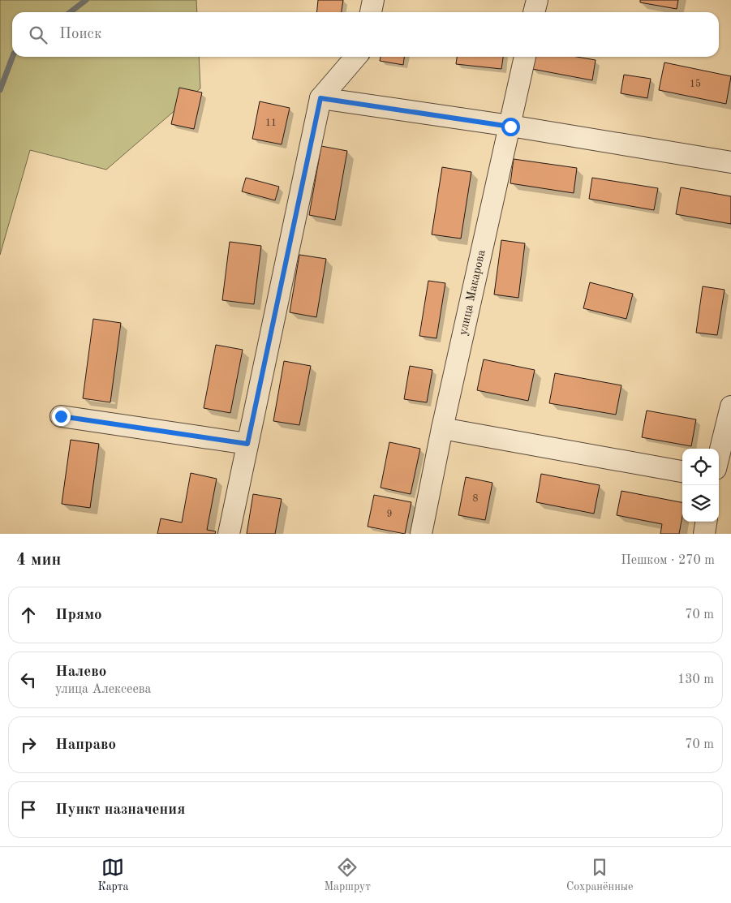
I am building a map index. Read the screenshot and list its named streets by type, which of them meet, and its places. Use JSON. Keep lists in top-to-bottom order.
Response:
{
  "streets": {
    "street": ["улица Макарова"]
  },
  "house_numbers": [
    "15",
    "11",
    "8",
    "9"
  ],
  "page": {
    "search": "Поиск",
    "heading": ["4 мин", "Пешком · 270 m"],
    "list": [
      ["Прямо", "70 m"],
      ["Налево", "улица Алексеева", "130 m"],
      ["Направо", "70 m"],
      "Пункт назначения"
    ],
    "nav": ["Карта", "Маршрут", "Сохранённые"]
  }
}
